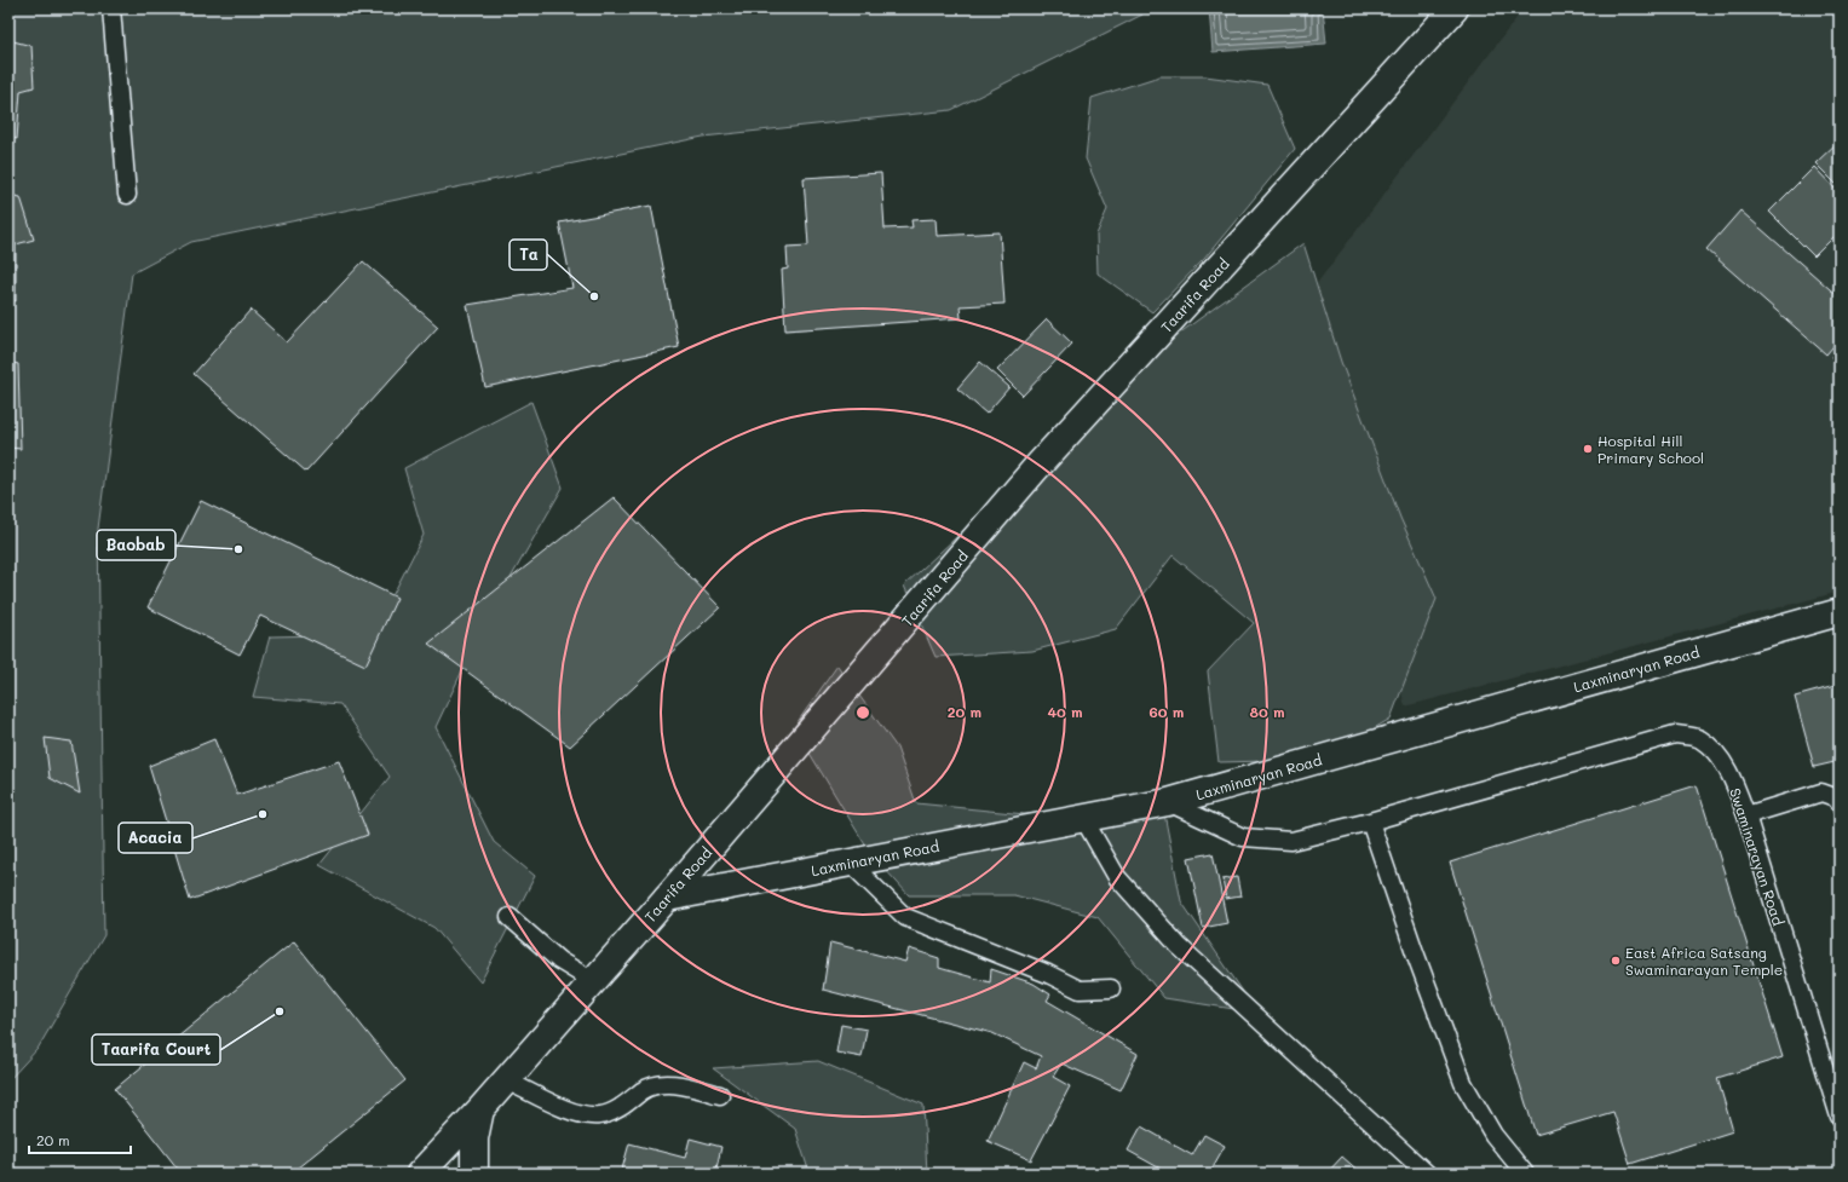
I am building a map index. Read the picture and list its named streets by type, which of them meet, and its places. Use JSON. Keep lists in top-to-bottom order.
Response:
{
  "streets": {
    "street": ["Taarifa Road", "Laxminaryan Road"],
    "lane": ["Swaminarayan Road"]
  },
  "crossings": [
    ["Taarifa Road", "Laxminaryan Road"],
    ["Laxminaryan Road", "Swaminarayan Road"]
  ],
  "places": [
    "Ta",
    "Hospital Hill Primary School",
    "Baobab",
    "Acacia",
    "East Africa Satsang Swaminarayan Temple",
    "Taarifa Court"
  ],
  "scale_bar": "20 m",
  "rings": [
    "20 m",
    "40 m",
    "60 m",
    "80 m"
  ]
}
